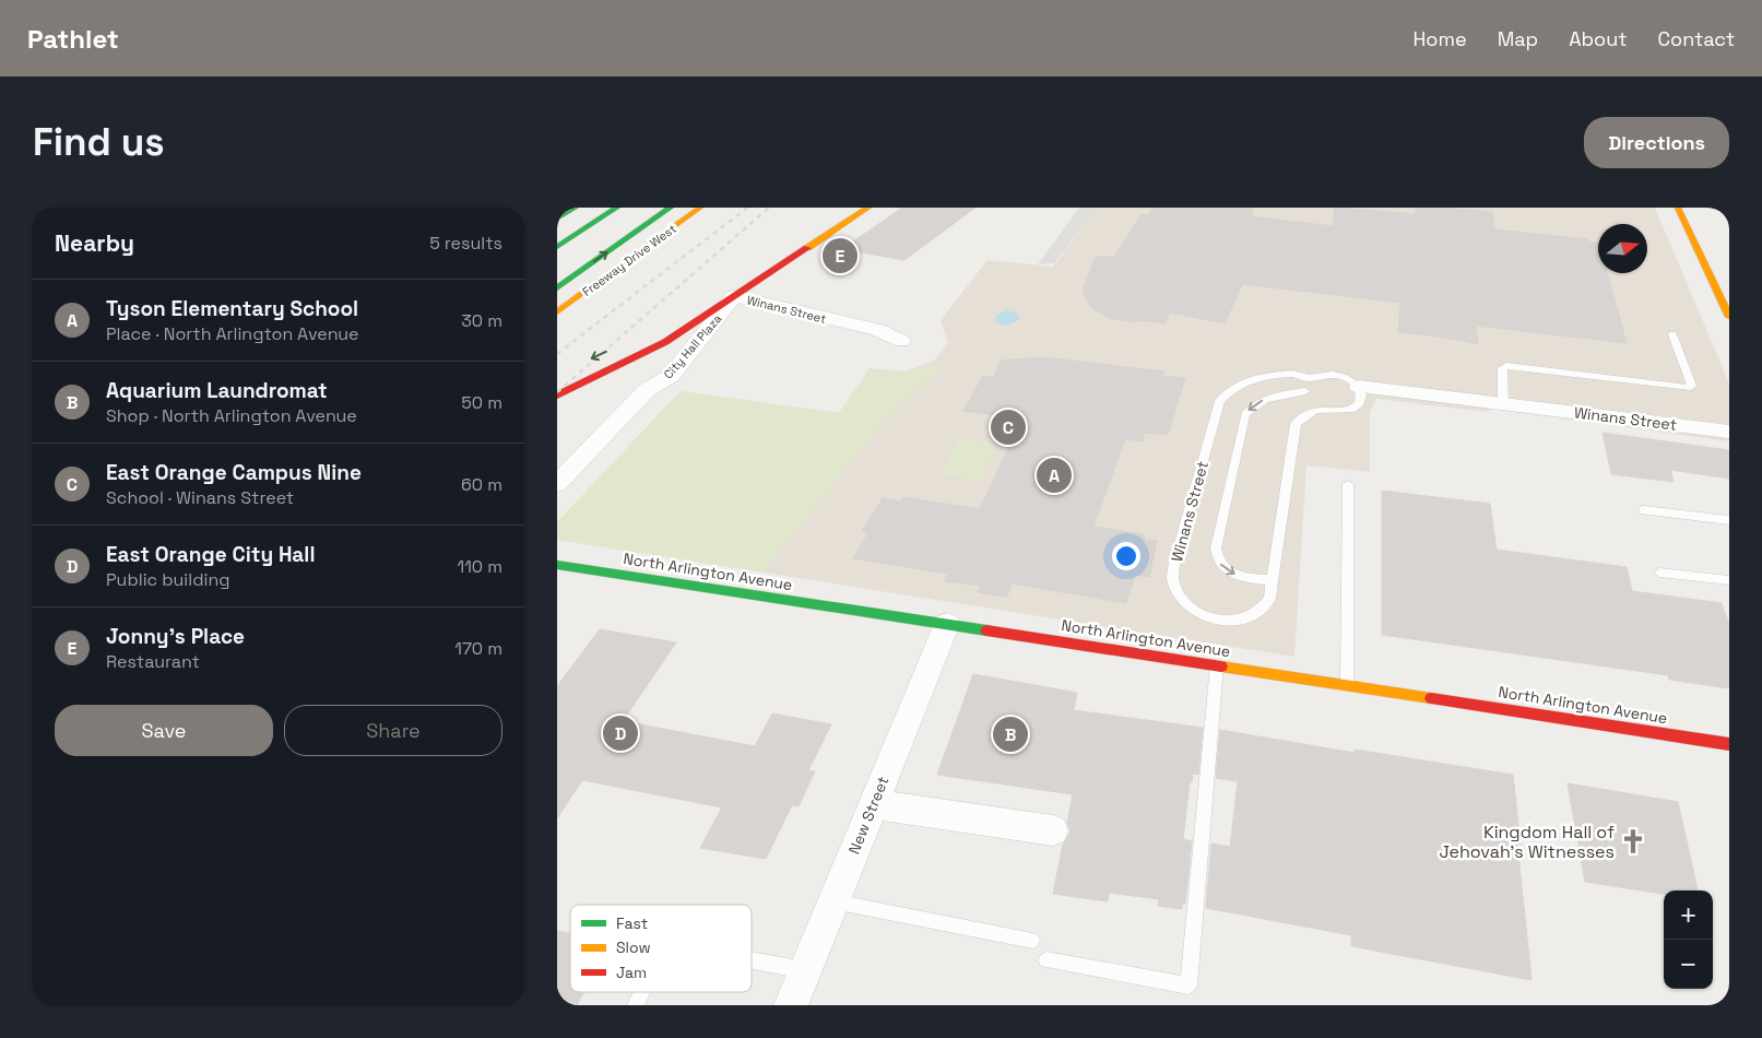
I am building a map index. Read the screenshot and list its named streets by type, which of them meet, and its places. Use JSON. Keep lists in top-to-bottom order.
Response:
{
  "streets": {
    "main road": ["Freeway Drive West", "North Arlington Avenue"],
    "street": ["Winans Street", "City Hall Plaza", "New Street"]
  },
  "crossings": [
    ["Winans Street", "City Hall Plaza"],
    ["North Arlington Avenue", "New Street"]
  ],
  "places": {
    "church": ["Kingdom Hall of Jehovah's Witnesses"]
  },
  "legend": ["Fast", "Slow", "Jam"],
  "north": "right",
  "page": {
    "header": "Pathlet",
    "nav": [
      "Home",
      "Map",
      "About",
      "Contact"
    ],
    "buttons": [
      "Directions",
      ["Save", "Share"]
    ],
    "title": "Find us",
    "heading": ["Nearby", "5 results"],
    "pins": [
      "E",
      "C",
      "A",
      "D",
      "B"
    ],
    "list": [
      {
        "mark": "A",
        "name": "Tyson Elementary School",
        "note": "Place · North Arlington Avenue",
        "value": "30 m"
      },
      {
        "mark": "B",
        "name": "Aquarium Laundromat",
        "note": "Shop · North Arlington Avenue",
        "value": "50 m"
      },
      {
        "mark": "C",
        "name": "East Orange Campus Nine",
        "note": "School · Winans Street",
        "value": "60 m"
      },
      {
        "mark": "D",
        "name": "East Orange City Hall",
        "note": "Public building",
        "value": "110 m"
      },
      {
        "mark": "E",
        "name": "Jonny's Place",
        "note": "Restaurant",
        "value": "170 m"
      }
    ],
    "map_buttons": ["+", "−"]
  }
}
